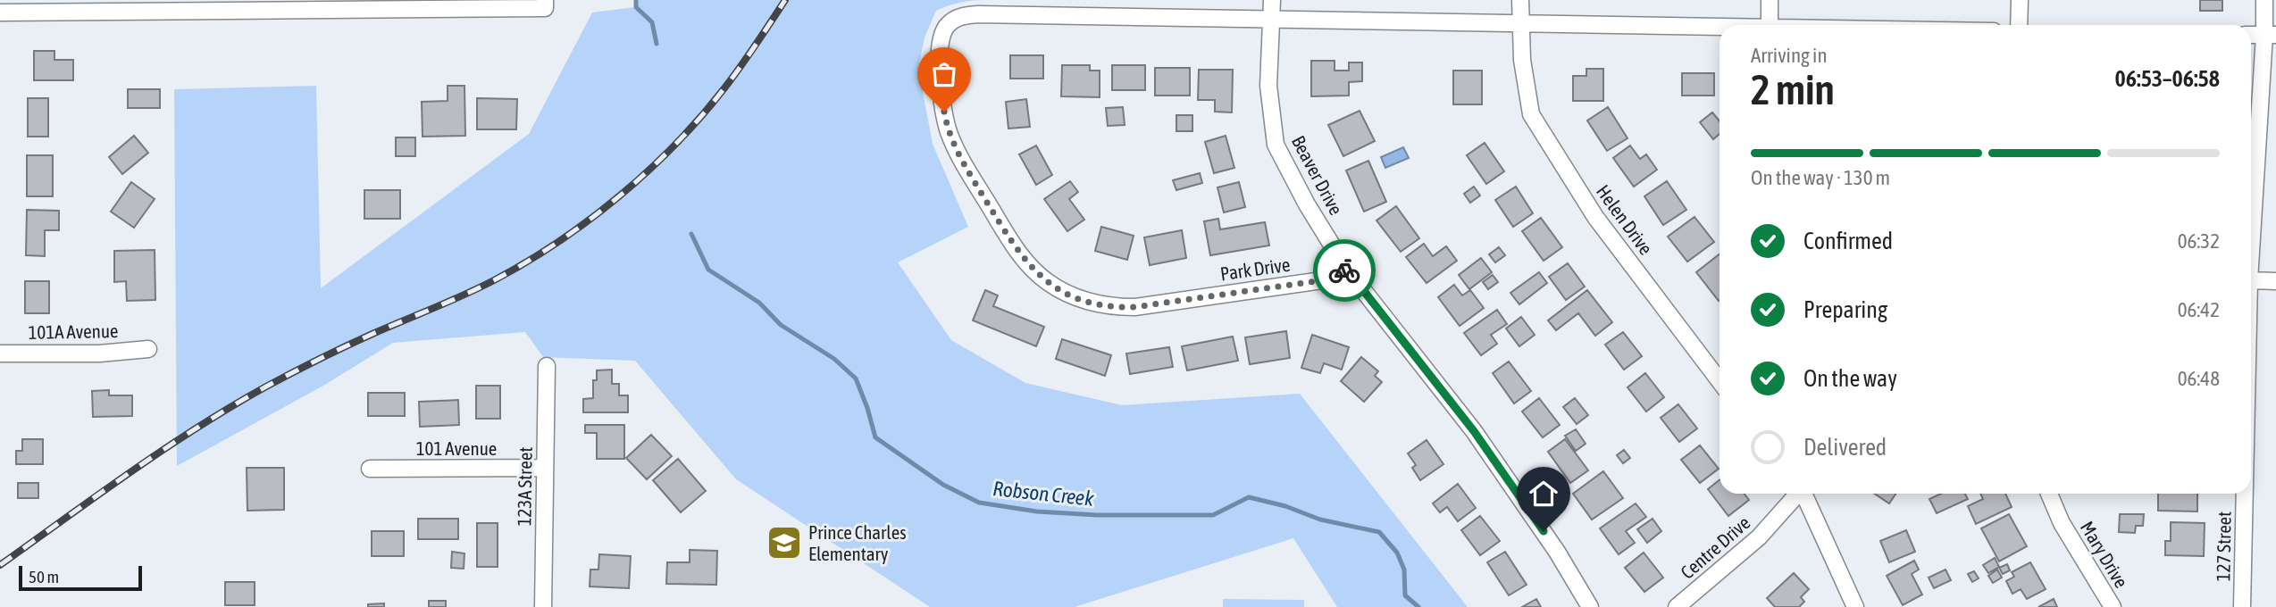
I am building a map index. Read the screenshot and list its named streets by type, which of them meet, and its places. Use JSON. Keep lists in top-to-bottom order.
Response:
{
  "streets": {
    "street": [
      "Beaver Drive",
      "Helen Drive",
      "Park Drive",
      "101A Avenue",
      "101 Avenue",
      "123A Street",
      "127 Street",
      "Centre Drive",
      "Mary Drive"
    ]
  },
  "crossings": [
    ["Beaver Drive", "Park Drive"],
    ["101 Avenue", "123A Street"]
  ],
  "water": ["Robson Creek"],
  "places": {
    "school or university": ["Prince Charles Elementary"]
  },
  "scale_bar": "50 m",
  "page": {
    "heading": ["2 min", "Arriving in", "06:53–06:58"],
    "bar": "On the way · 130 m",
    "list": [
      ["Confirmed", "06:32"],
      ["Preparing", "06:42"],
      ["On the way", "06:48"],
      "Delivered"
    ],
    "scale": "50 m"
  }
}
